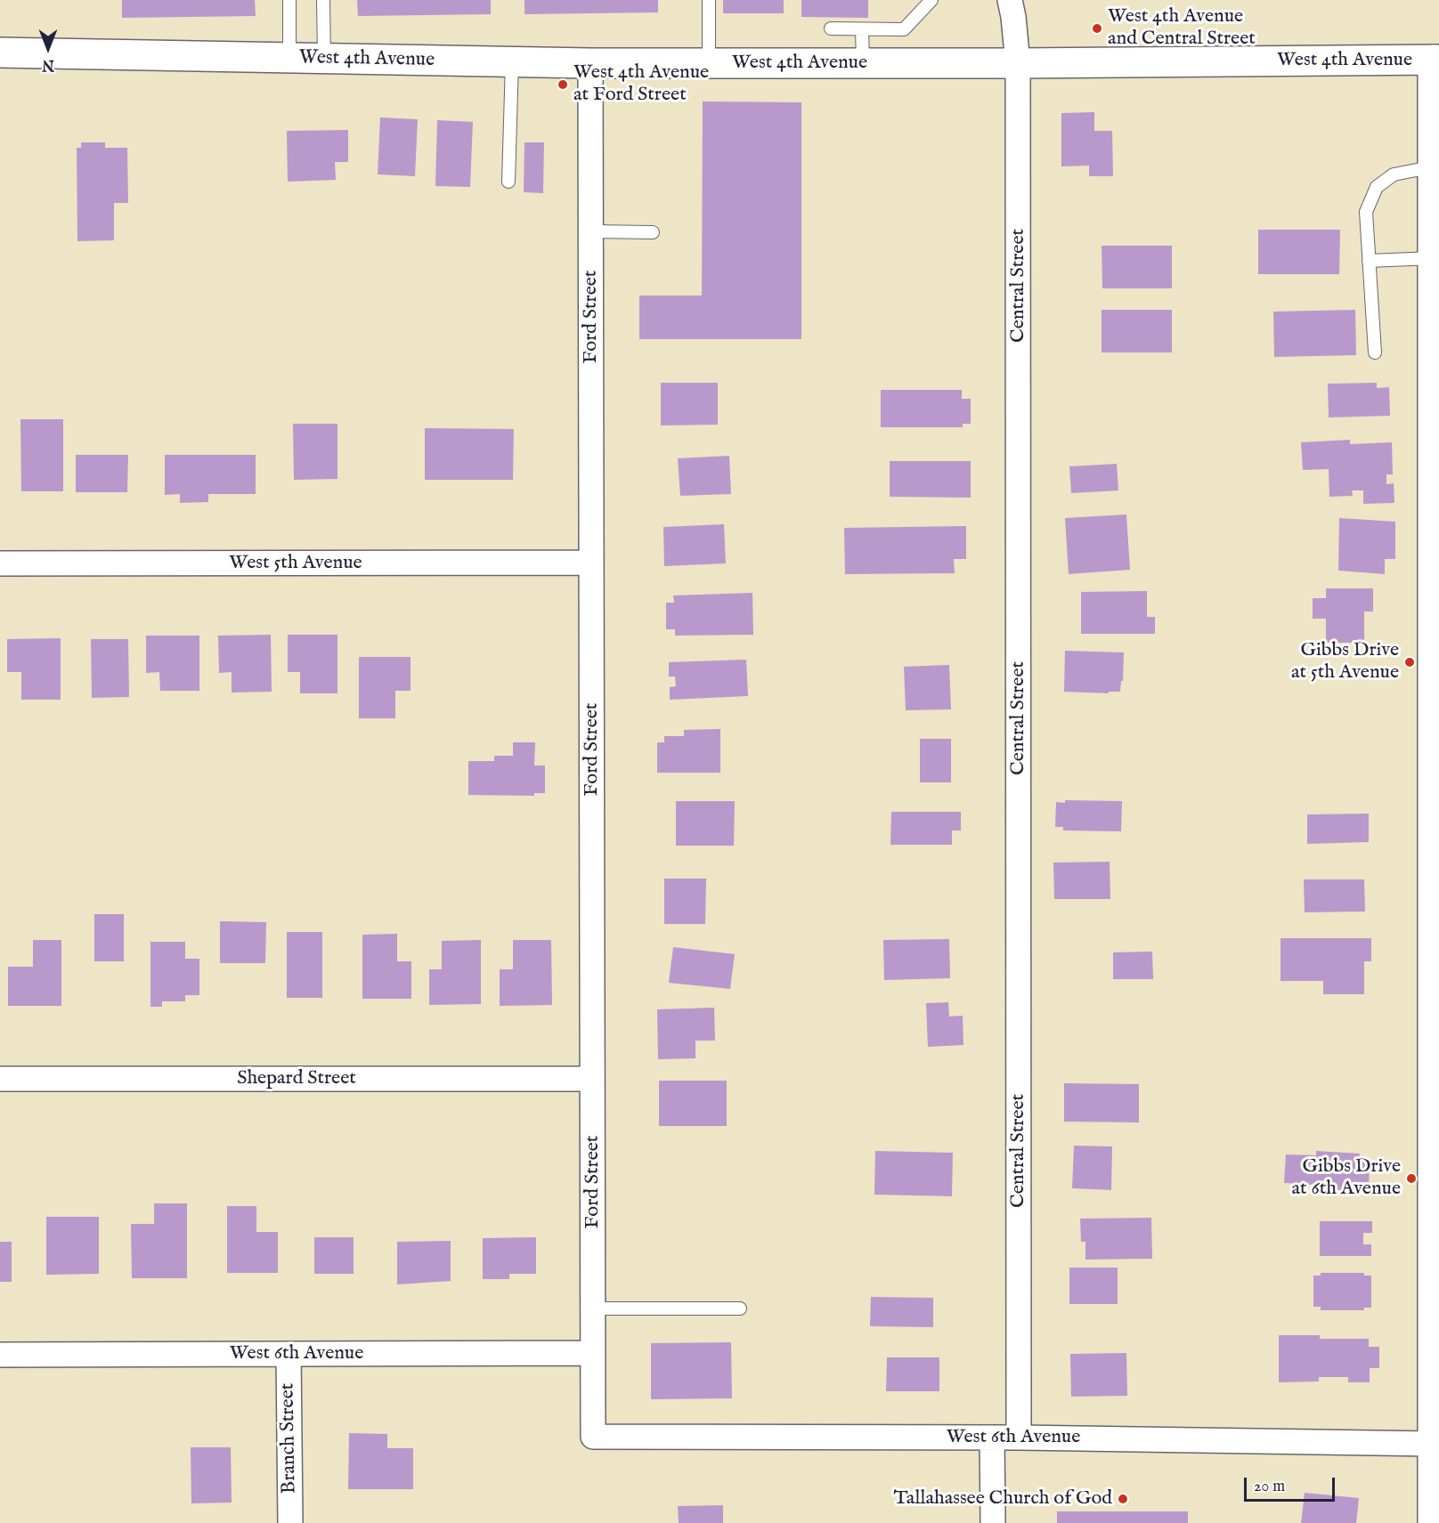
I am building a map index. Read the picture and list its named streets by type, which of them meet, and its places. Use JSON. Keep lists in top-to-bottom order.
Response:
{
  "streets": {
    "street": [
      "West 4th Avenue",
      "Central Street",
      "Ford Street",
      "West 5th Avenue",
      "Shepard Street",
      "West 6th Avenue",
      "Branch Street"
    ]
  },
  "crossings": [
    ["West 4th Avenue", "Central Street"],
    ["West 4th Avenue", "Ford Street"],
    ["Central Street", "West 6th Avenue"],
    ["Ford Street", "West 5th Avenue"],
    ["Ford Street", "Shepard Street"],
    ["Ford Street", "West 6th Avenue"],
    ["West 6th Avenue", "Branch Street"]
  ],
  "places": [
    "West 4th Avenue and Central Street",
    "West 4th Avenue at Ford Street",
    "Gibbs Drive at 5th Avenue",
    "Gibbs Drive at 6th Avenue",
    "Tallahassee Church of God"
  ],
  "scale_bar": "20 m",
  "north": "bottom"
}
